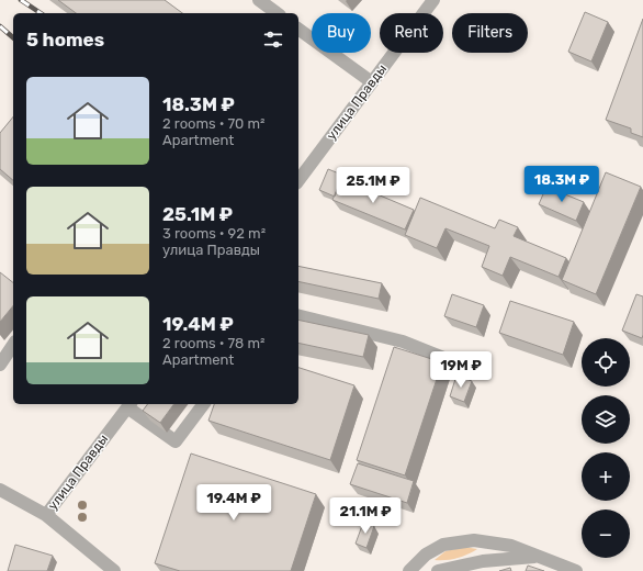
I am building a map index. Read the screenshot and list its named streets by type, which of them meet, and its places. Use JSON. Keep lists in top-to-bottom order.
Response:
{
  "streets": {
    "street": ["улица Правды"]
  },
  "page": {
    "chip": ["Buy", "Rent", "Filters"],
    "heading": "5 homes",
    "list": [
      {
        "name": "18.3M ₽",
        "note": "2 rooms · 70 m² · Apartment"
      },
      {
        "name": "25.1M ₽",
        "note": "3 rooms · 92 m² · улица Правды"
      },
      {
        "name": "19.4M ₽",
        "note": "2 rooms · 78 m² · Apartment"
      }
    ],
    "price": [
      "18.3M ₽",
      "25.1M ₽",
      "19M ₽",
      "19.4M ₽",
      "21.1M ₽"
    ],
    "map_buttons": ["+", "−"]
  }
}
